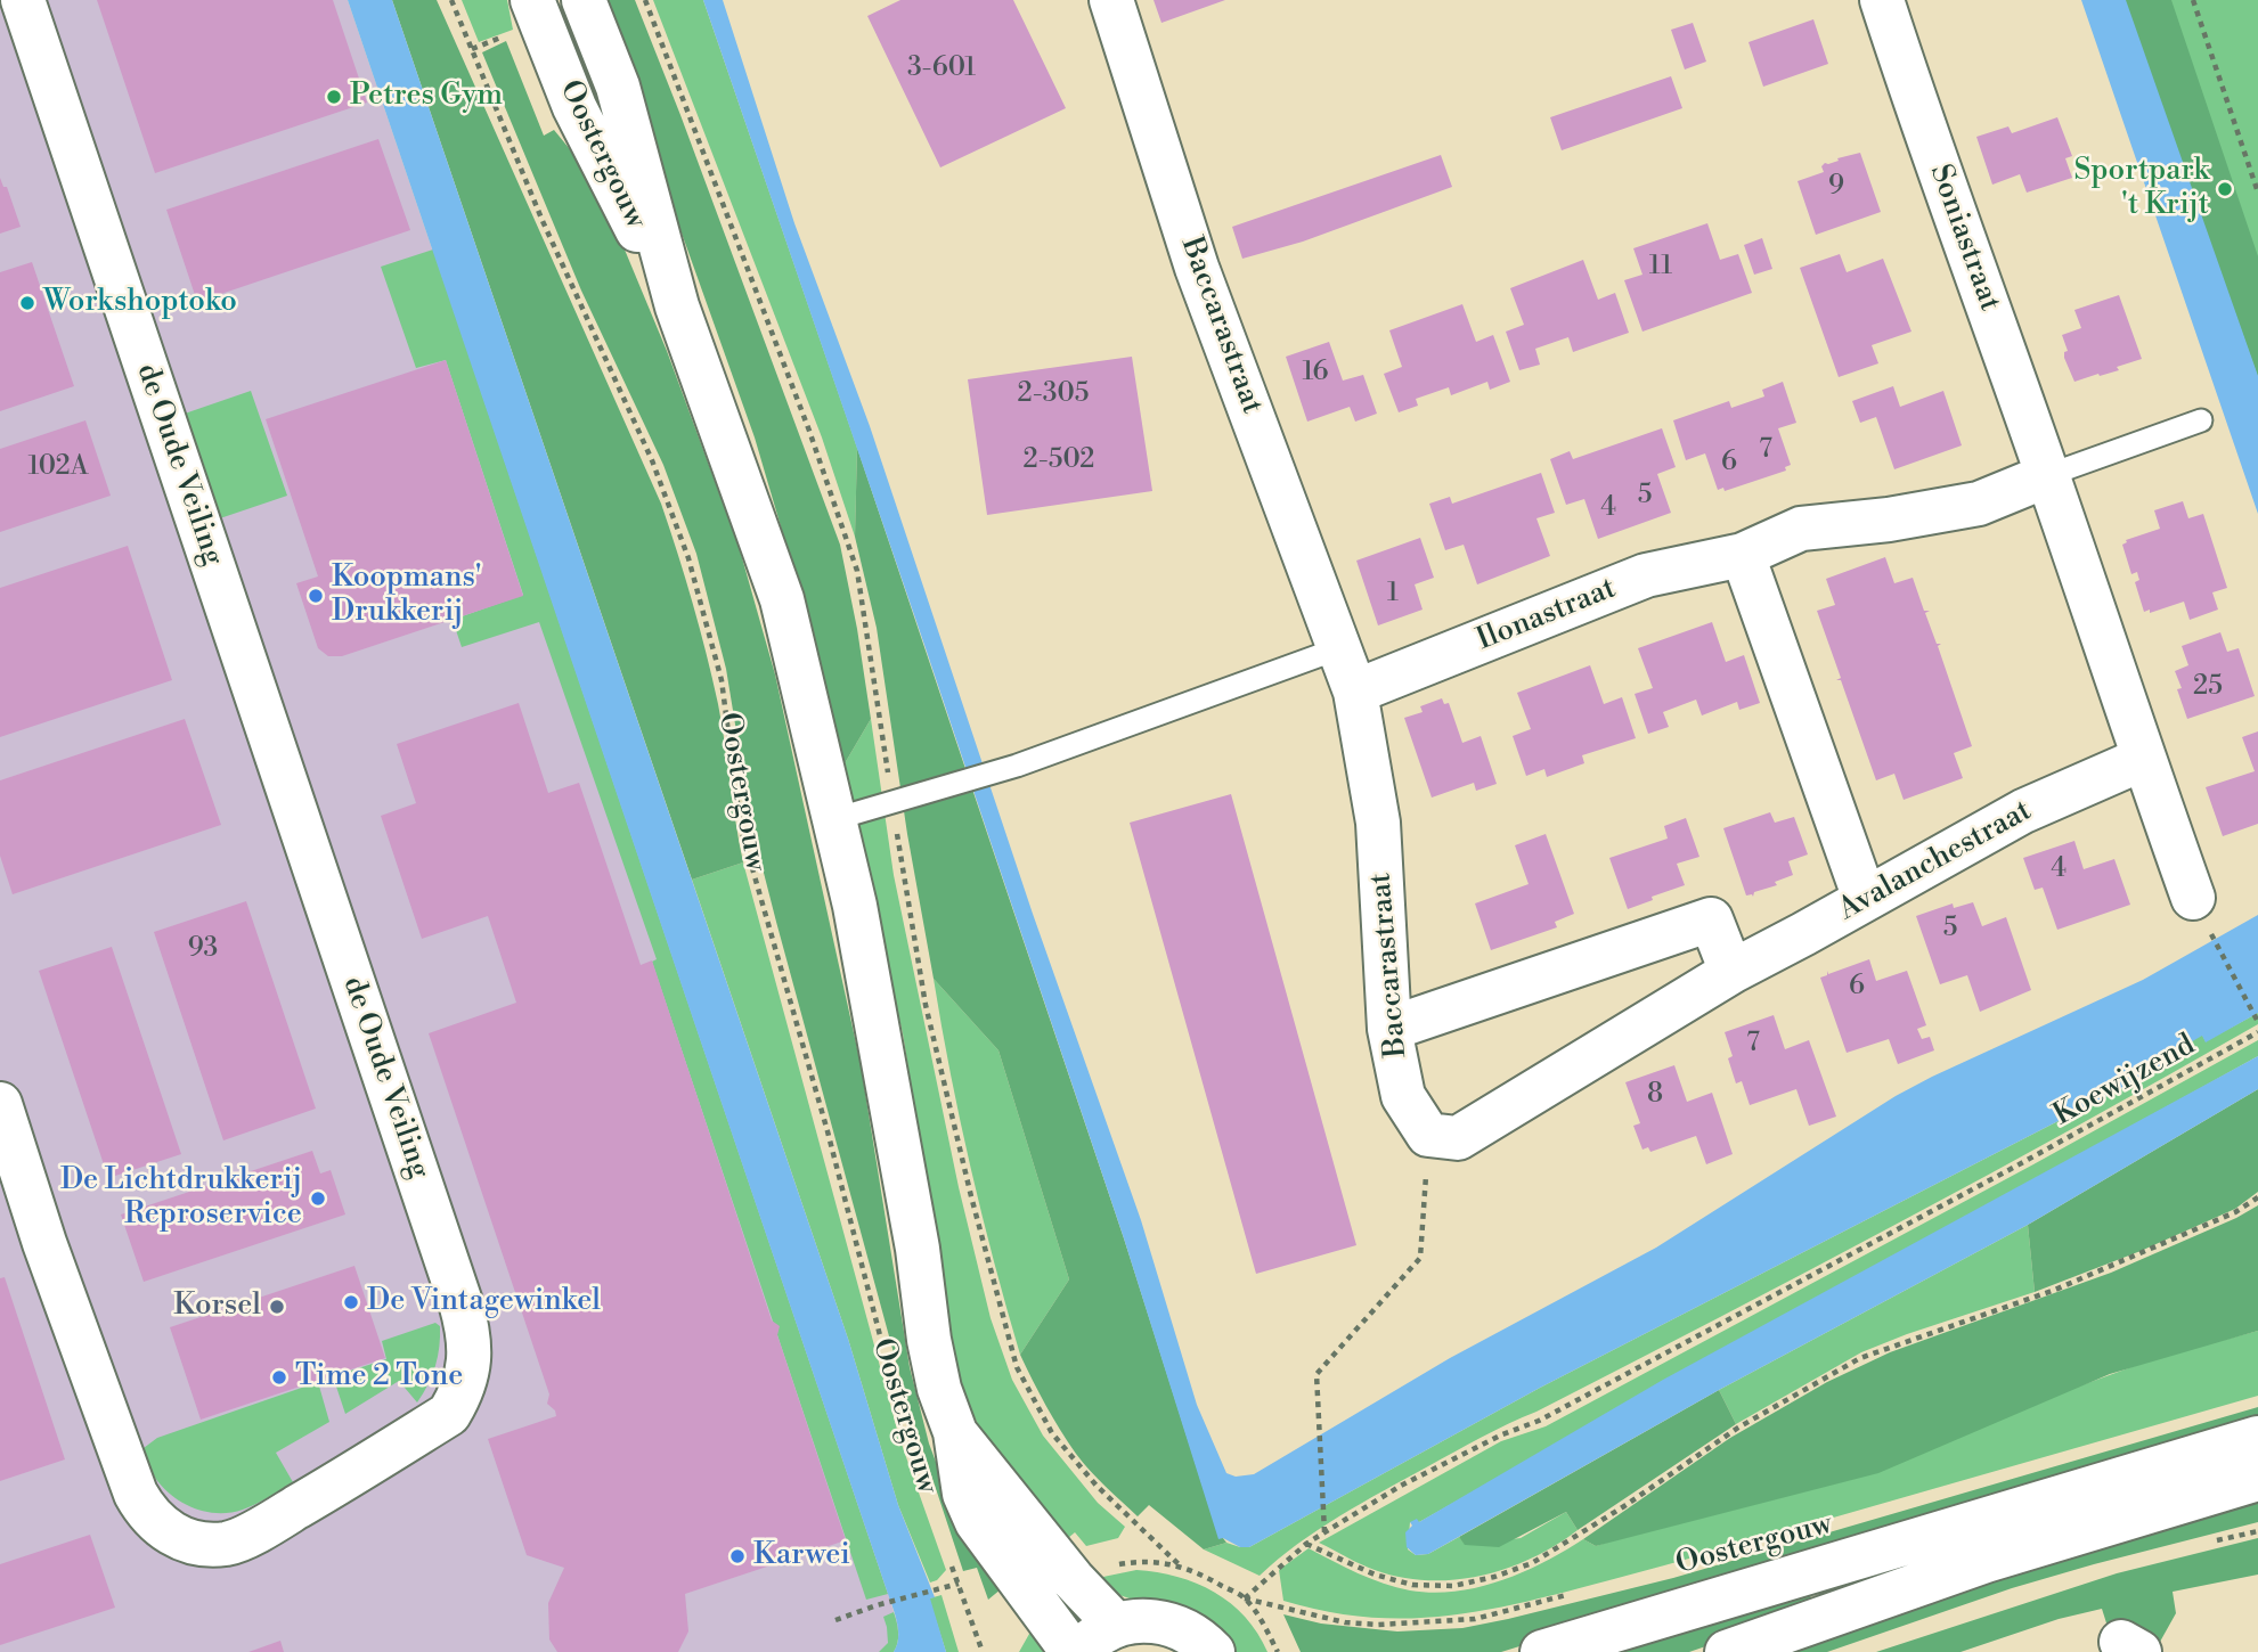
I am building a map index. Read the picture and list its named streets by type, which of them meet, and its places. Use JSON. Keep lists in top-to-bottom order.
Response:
{
  "streets": {
    "street": [
      "Oostergouw",
      "Soniastraat",
      "Baccarastraat",
      "de Oude Veiling",
      "Ilonastraat",
      "Avalanchestraat"
    ],
    "path": ["Koewijzend"]
  },
  "crossings": [
    ["Soniastraat", "Ilonastraat"],
    ["Soniastraat", "Avalanchestraat"],
    ["Baccarastraat", "Ilonastraat"],
    ["Baccarastraat", "Avalanchestraat"]
  ],
  "places": [
    "Petres Gym",
    "Sportpark 't Krijt",
    "Workshoptoko",
    "Koopmans' Drukkerij",
    "De Lichtdrukkerij Reproservice",
    "De Vintagewinkel",
    "Korsel",
    "Time 2 Tone",
    "Karwei"
  ],
  "house_numbers": [
    "3-601",
    "9",
    "11",
    "16",
    "2-305",
    "7",
    "2-502",
    "6",
    "102A",
    "5",
    "4",
    "1",
    "25",
    "4",
    "5",
    "93",
    "6",
    "7",
    "8"
  ]
}
